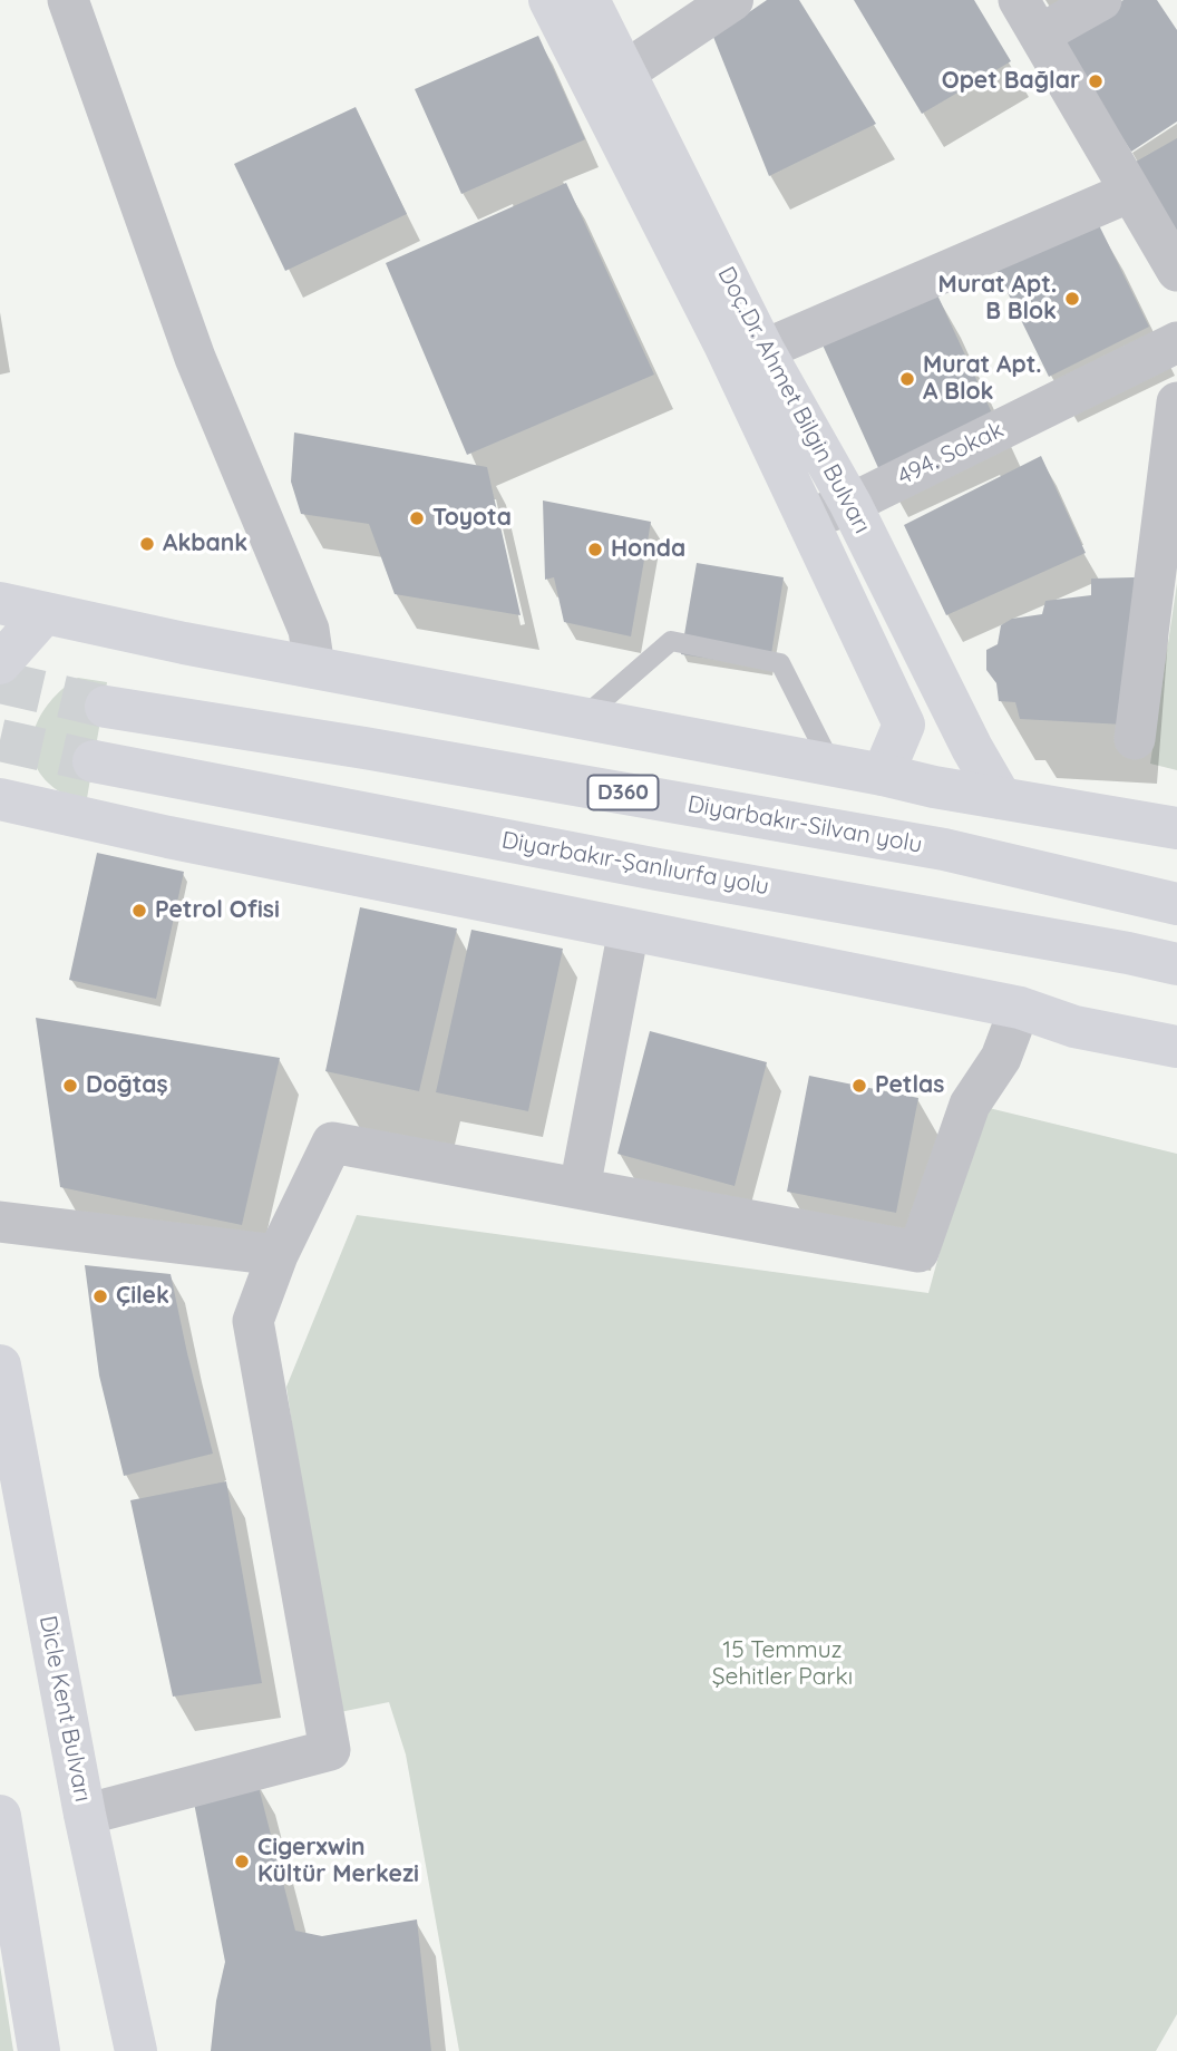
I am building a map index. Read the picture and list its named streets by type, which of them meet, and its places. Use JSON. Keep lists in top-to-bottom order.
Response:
{
  "streets": {
    "main road": [
      "Doç.Dr. Ahmet Bilgin Bulvarı",
      "D360",
      "Diyarbakır-Silvan yolu",
      "Diyarbakır-Şanlıurfa yolu",
      "Dicle Kent Bulvarı"
    ],
    "street": ["494. Sokak"]
  },
  "crossings": [
    ["Doç.Dr. Ahmet Bilgin Bulvarı", "494. Sokak"]
  ],
  "parks": ["15 Temmuz Şehitler Parkı"],
  "places": [
    "Opet Bağlar",
    "Murat Apt. B Blok",
    "Murat Apt. A Blok",
    "Toyota",
    "Akbank",
    "Honda",
    "Petrol Ofisi",
    "Doğtaş",
    "Petlas",
    "Çilek",
    "Cigerxwin Kültür Merkezi"
  ]
}
